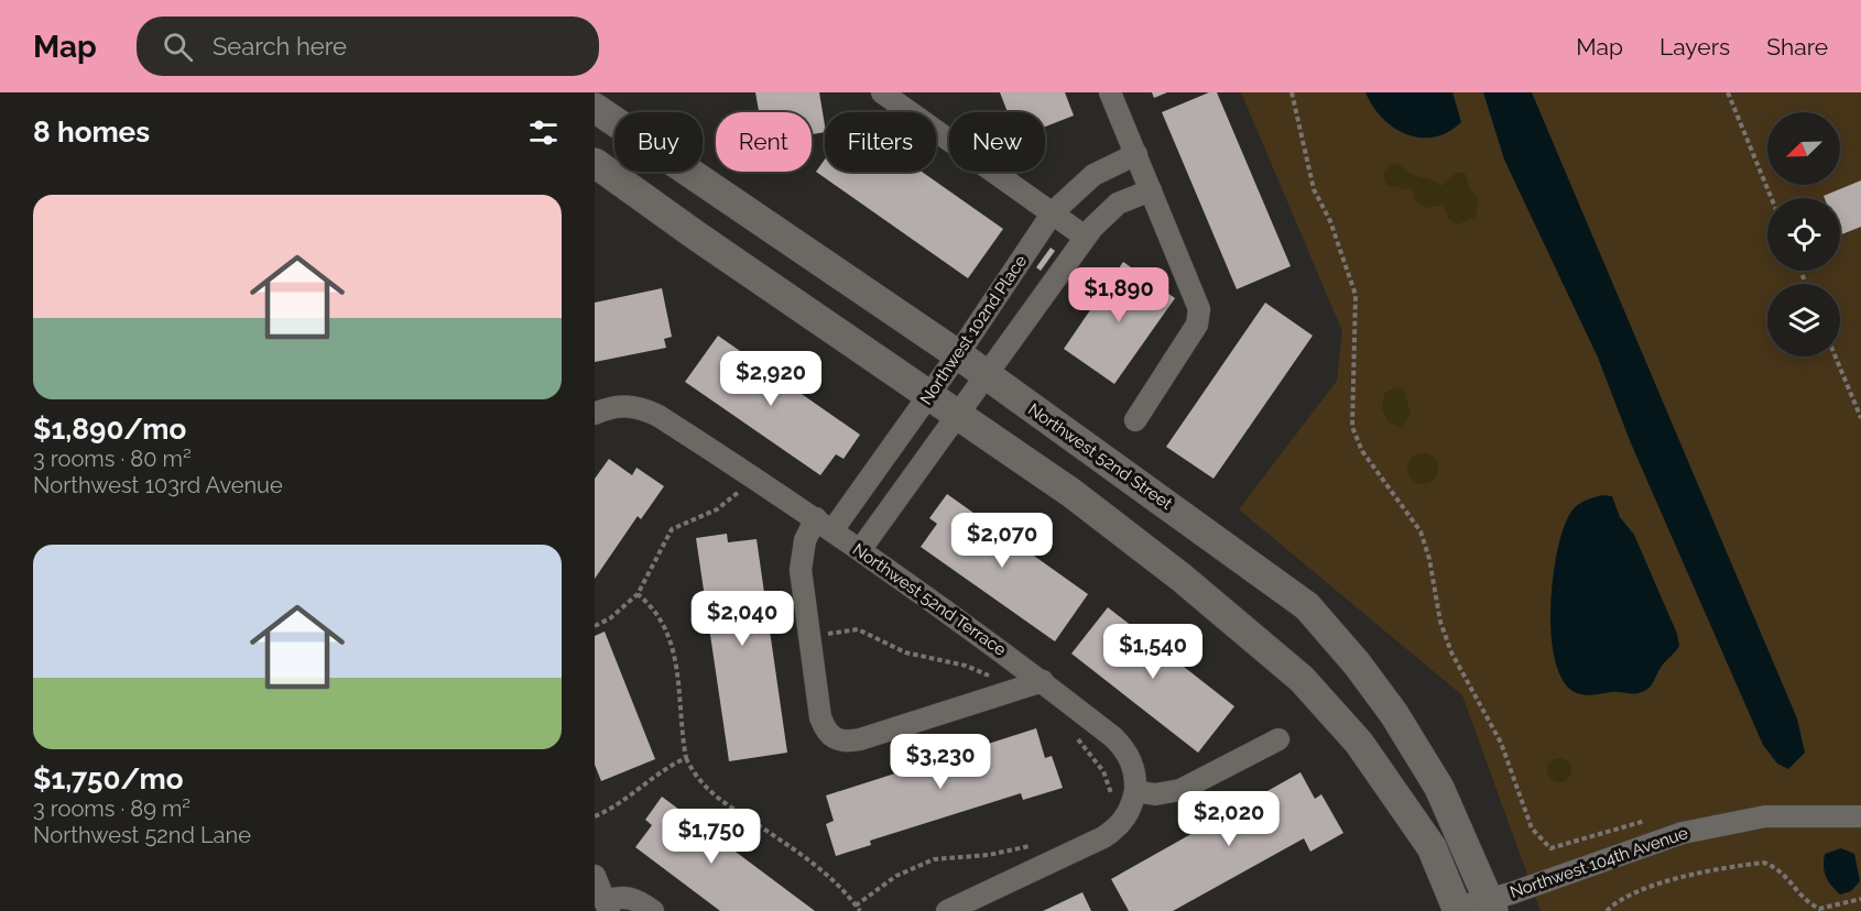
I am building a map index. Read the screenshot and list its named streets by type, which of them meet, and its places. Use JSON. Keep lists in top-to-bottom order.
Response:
{
  "streets": {
    "street": [
      "Northwest 102nd Place",
      "Northwest 52nd Street",
      "Northwest 52nd Terrace",
      "Northwest 104th Avenue"
    ]
  },
  "crossings": [
    ["Northwest 102nd Place", "Northwest 52nd Street"],
    ["Northwest 102nd Place", "Northwest 52nd Terrace"],
    ["Northwest 52nd Street", "Northwest 104th Avenue"]
  ],
  "north": "bottom left",
  "page": {
    "header": "Map",
    "search": "Search here",
    "nav": ["Map", "Layers", "Share"],
    "heading": "8 homes",
    "chip": [
      "Buy",
      "Rent",
      "Filters",
      "New"
    ],
    "list": [
      {
        "name": "$1,890/mo",
        "note": "3 rooms · 80 m² · Northwest 103rd Avenue"
      },
      {
        "name": "$1,750/mo",
        "note": "3 rooms · 89 m² · Northwest 52nd Lane"
      }
    ],
    "price": [
      "$1,890",
      "$2,920",
      "$2,070",
      "$2,040",
      "$1,540",
      "$3,230",
      "$2,020",
      "$1,750"
    ]
  }
}
